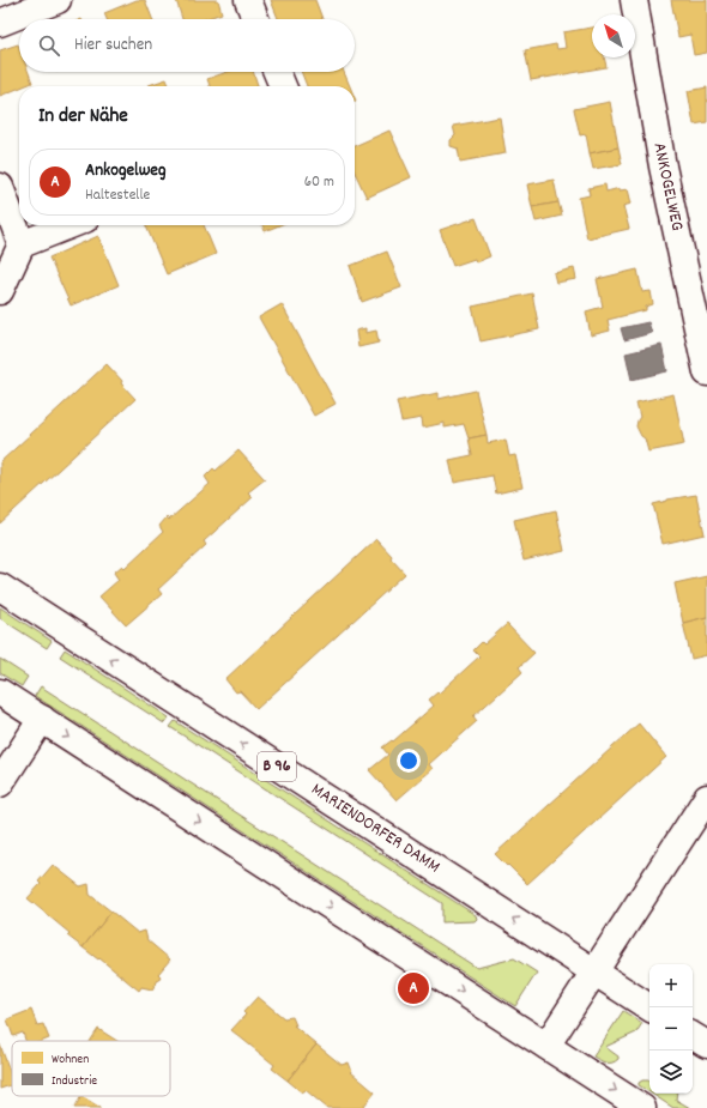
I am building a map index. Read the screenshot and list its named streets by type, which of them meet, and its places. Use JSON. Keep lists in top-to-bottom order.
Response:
{
  "streets": {
    "main road": ["ANKOGELWEG", "B 96", "MARIENDORFER DAMM"]
  },
  "legend": ["Wohnen", "Industrie"],
  "north": "top left",
  "page": {
    "search": "Hier suchen",
    "heading": "In der Nähe",
    "list": [
      {
        "mark": "A",
        "name": "Ankogelweg",
        "note": "Haltestelle",
        "value": "60 m"
      }
    ],
    "map_buttons": ["+", "−"],
    "pins": "A"
  }
}
